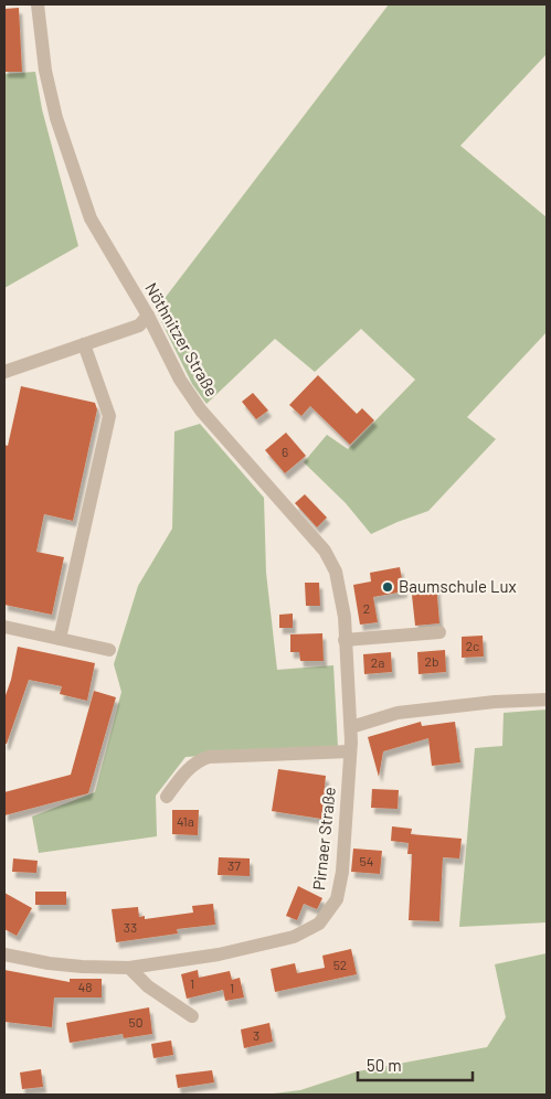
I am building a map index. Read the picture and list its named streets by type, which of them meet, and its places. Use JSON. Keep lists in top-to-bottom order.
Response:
{
  "streets": {
    "street": ["Nöthnitzer Straße", "Pirnaer Straße"]
  },
  "crossings": [
    ["Nöthnitzer Straße", "Pirnaer Straße"]
  ],
  "places": ["Baumschule Lux"],
  "house_numbers": [
    "6",
    "2",
    "2c",
    "2b",
    "2a",
    "41a",
    "54",
    "37",
    "33",
    "52",
    "1",
    "48",
    "1",
    "50",
    "3"
  ],
  "scale_bar": "50 m"
}
